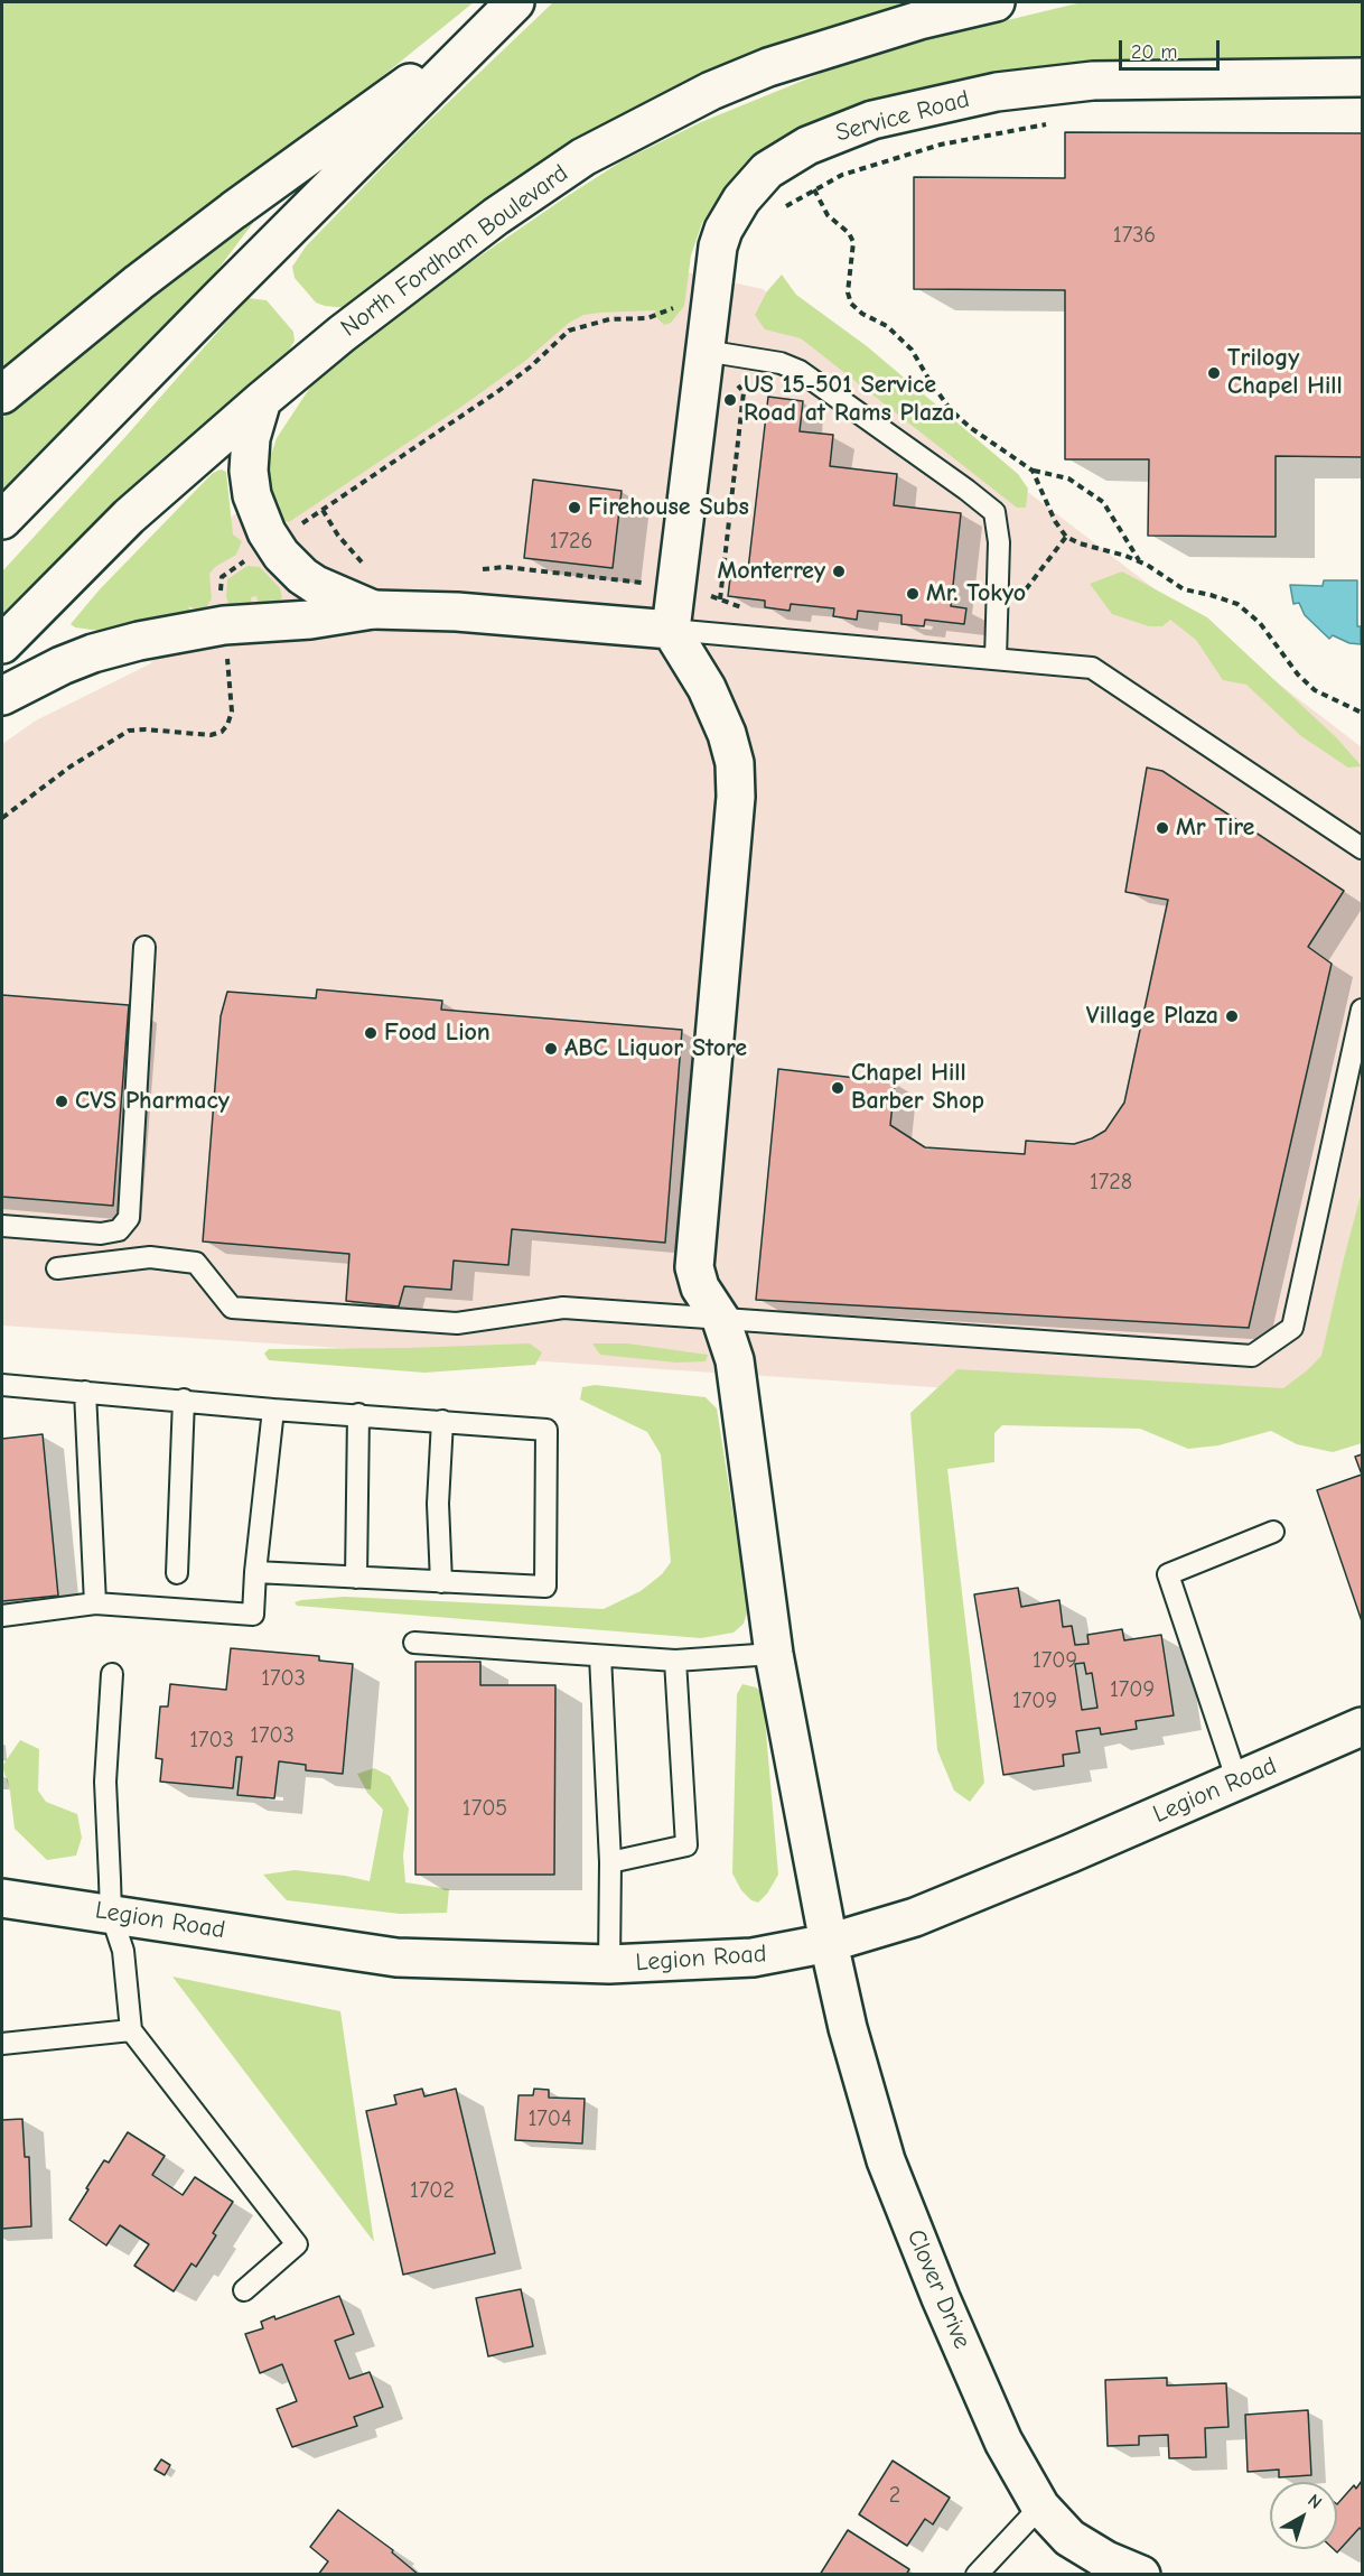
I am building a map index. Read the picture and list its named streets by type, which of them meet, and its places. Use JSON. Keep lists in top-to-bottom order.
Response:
{
  "streets": {
    "main road": [
      "Service Road",
      "North Fordham Boulevard",
      "Legion Road",
      "Clover Drive"
    ]
  },
  "crossings": [
    ["Service Road", "Clover Drive"],
    ["Legion Road", "Clover Drive"]
  ],
  "places": [
    "Trilogy Chapel Hill",
    "US 15-501 Service Road at Rams Plaza",
    "Firehouse Subs",
    "Monterrey",
    "Mr. Tokyo",
    "Mr Tire",
    "Village Plaza",
    "Food Lion",
    "ABC Liquor Store",
    "Chapel Hill Barber Shop",
    "CVS Pharmacy"
  ],
  "house_numbers": [
    "1736",
    "1726",
    "1728",
    "1709",
    "1703",
    "1709",
    "1709",
    "1703",
    "1703",
    "1705",
    "1704",
    "1702",
    "2"
  ],
  "scale_bar": "20 m",
  "north": "top right"
}
